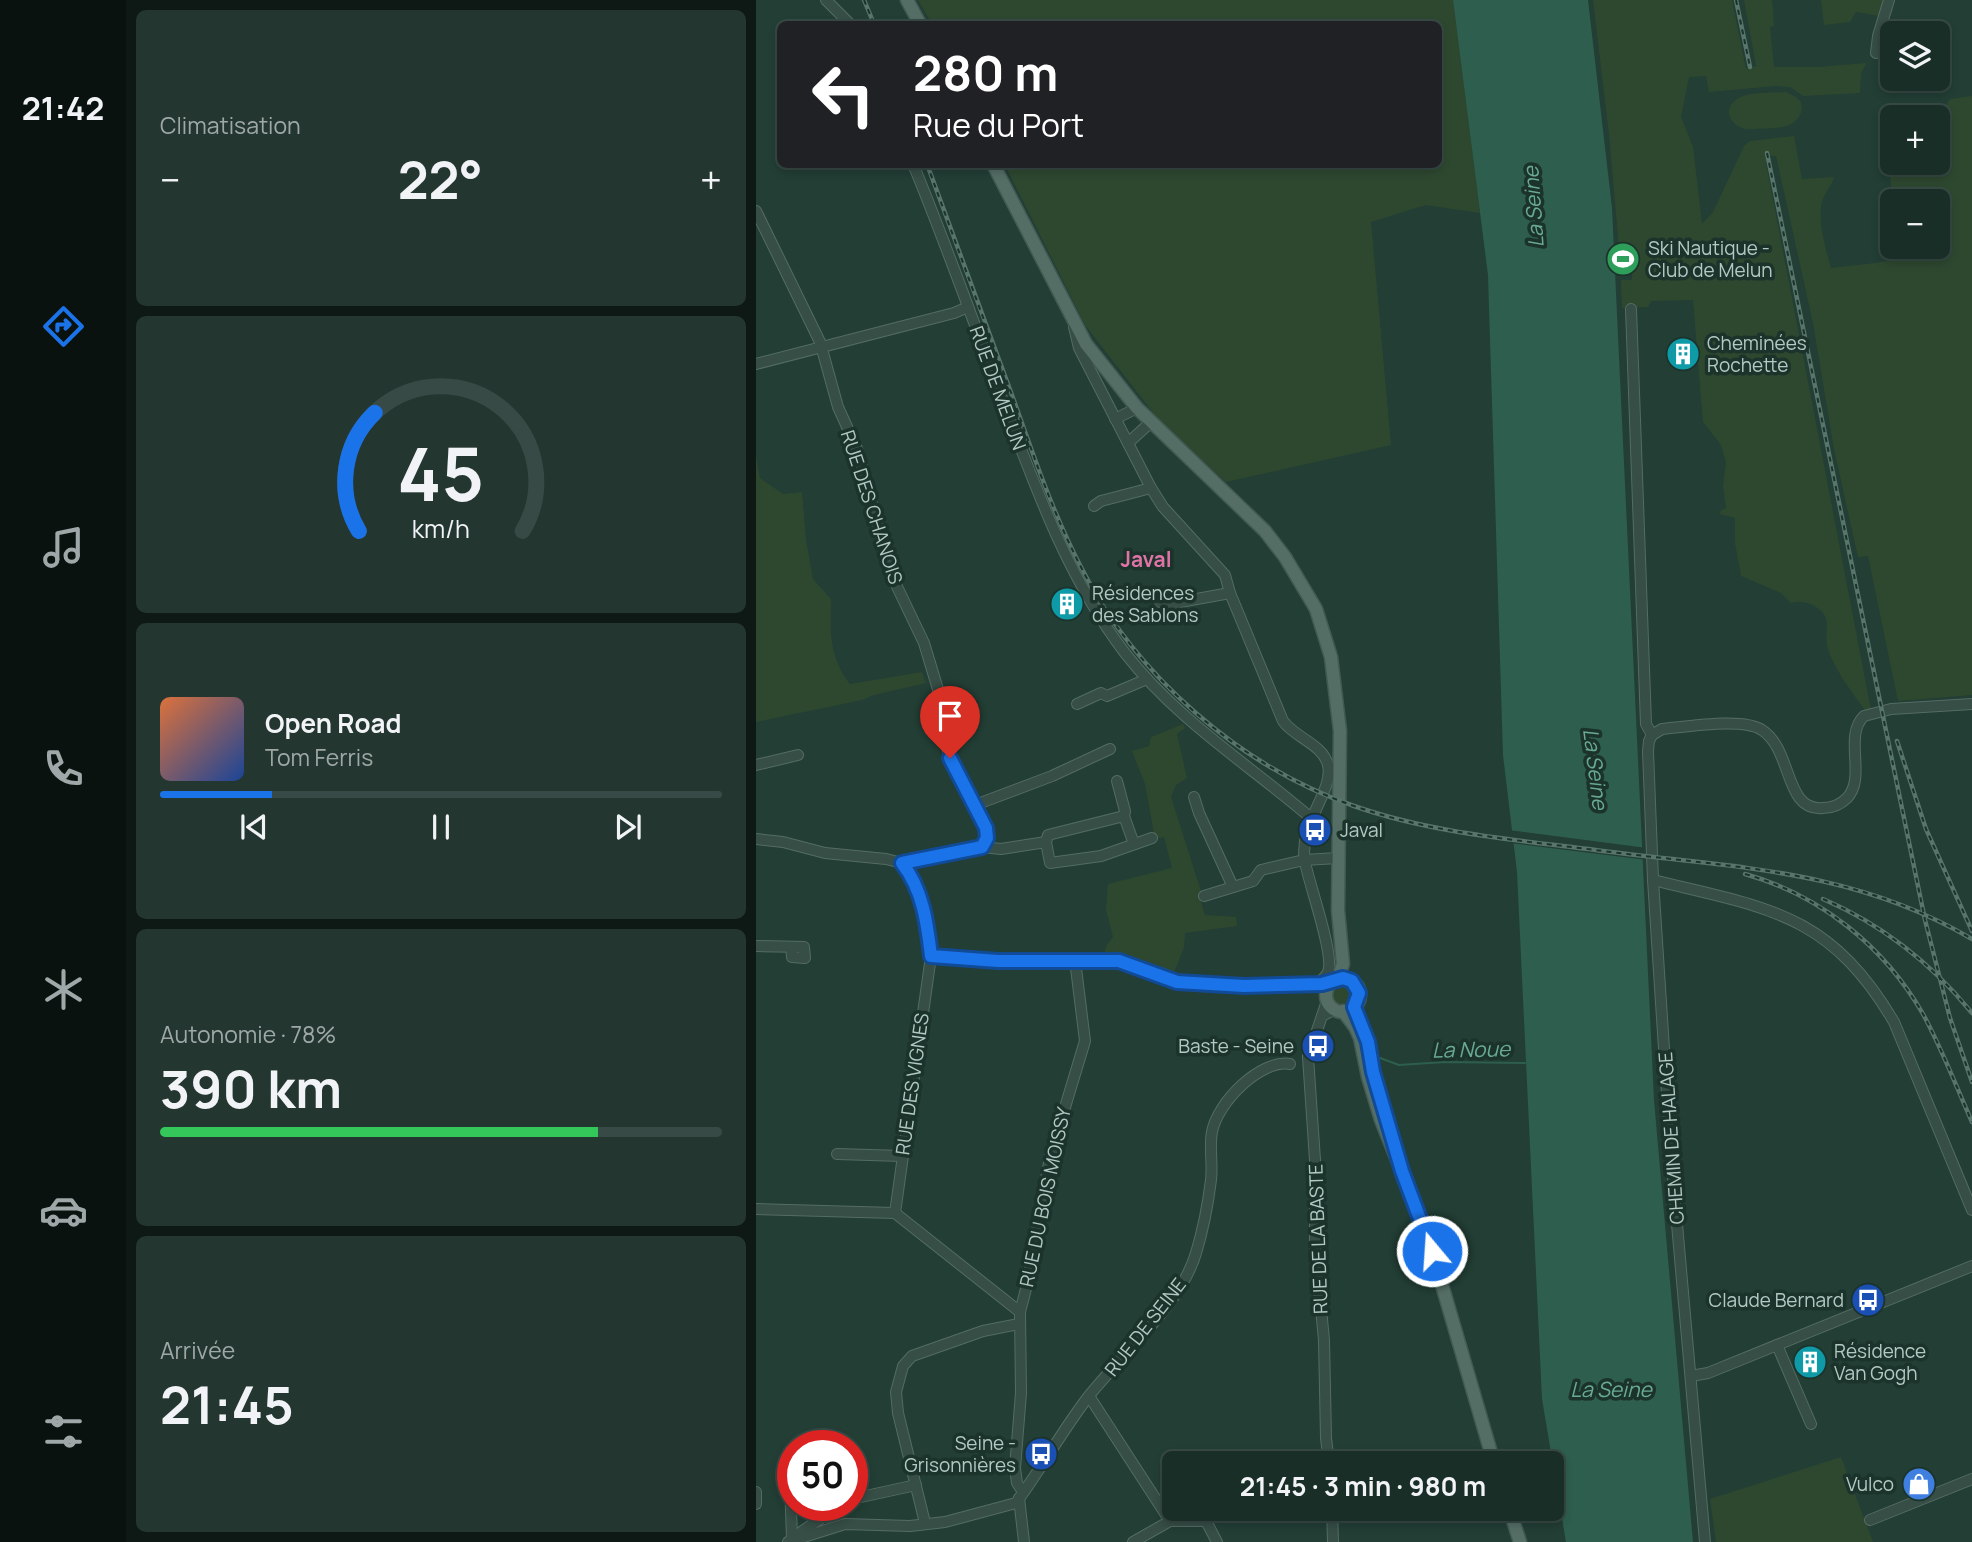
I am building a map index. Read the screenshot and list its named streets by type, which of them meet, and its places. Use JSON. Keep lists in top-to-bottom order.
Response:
{
  "streets": {
    "street": [
      "RUE DE MELUN",
      "RUE DES CHANOIS",
      "RUE DES VIGNES",
      "CHEMIN DE HALAGE",
      "RUE DU BOIS MOISSY",
      "RUE DE LA BASTE",
      "RUE DE SEINE"
    ]
  },
  "crossings": [
    ["RUE DU BOIS MOISSY", "RUE DE SEINE"],
    ["RUE DE LA BASTE", "RUE DE SEINE"]
  ],
  "districts": ["Javal"],
  "water": ["La Seine", "La Noue"],
  "places": {
    "sports": ["Ski Nautique - Club de Melun"],
    "building": ["Cheminées Rochette", "Résidences des Sablons", "Résidence Van Gogh"],
    "bus stop": [
      "Javal",
      "Baste - Seine",
      "Claude Bernard",
      "Seine - Grisonnières"
    ],
    "shop": ["Vulco"]
  },
  "page": {
    "tabs": "21:42",
    "tile": [
      "Climatisation",
      ["Autonomie · 78%", "390 km"],
      ["Arrivée", "21:45"]
    ],
    "map_buttons": ["+", "−"],
    "turn": ["280 m", "Rue du Port"],
    "heat": ["−", "22°", "+"],
    "song": ["Open Road", "Tom Ferris"],
    "limit": "50",
    "trip": "21:45 · 3 min · 980 m",
    "gauge": ["45", "km/h"]
  }
}
